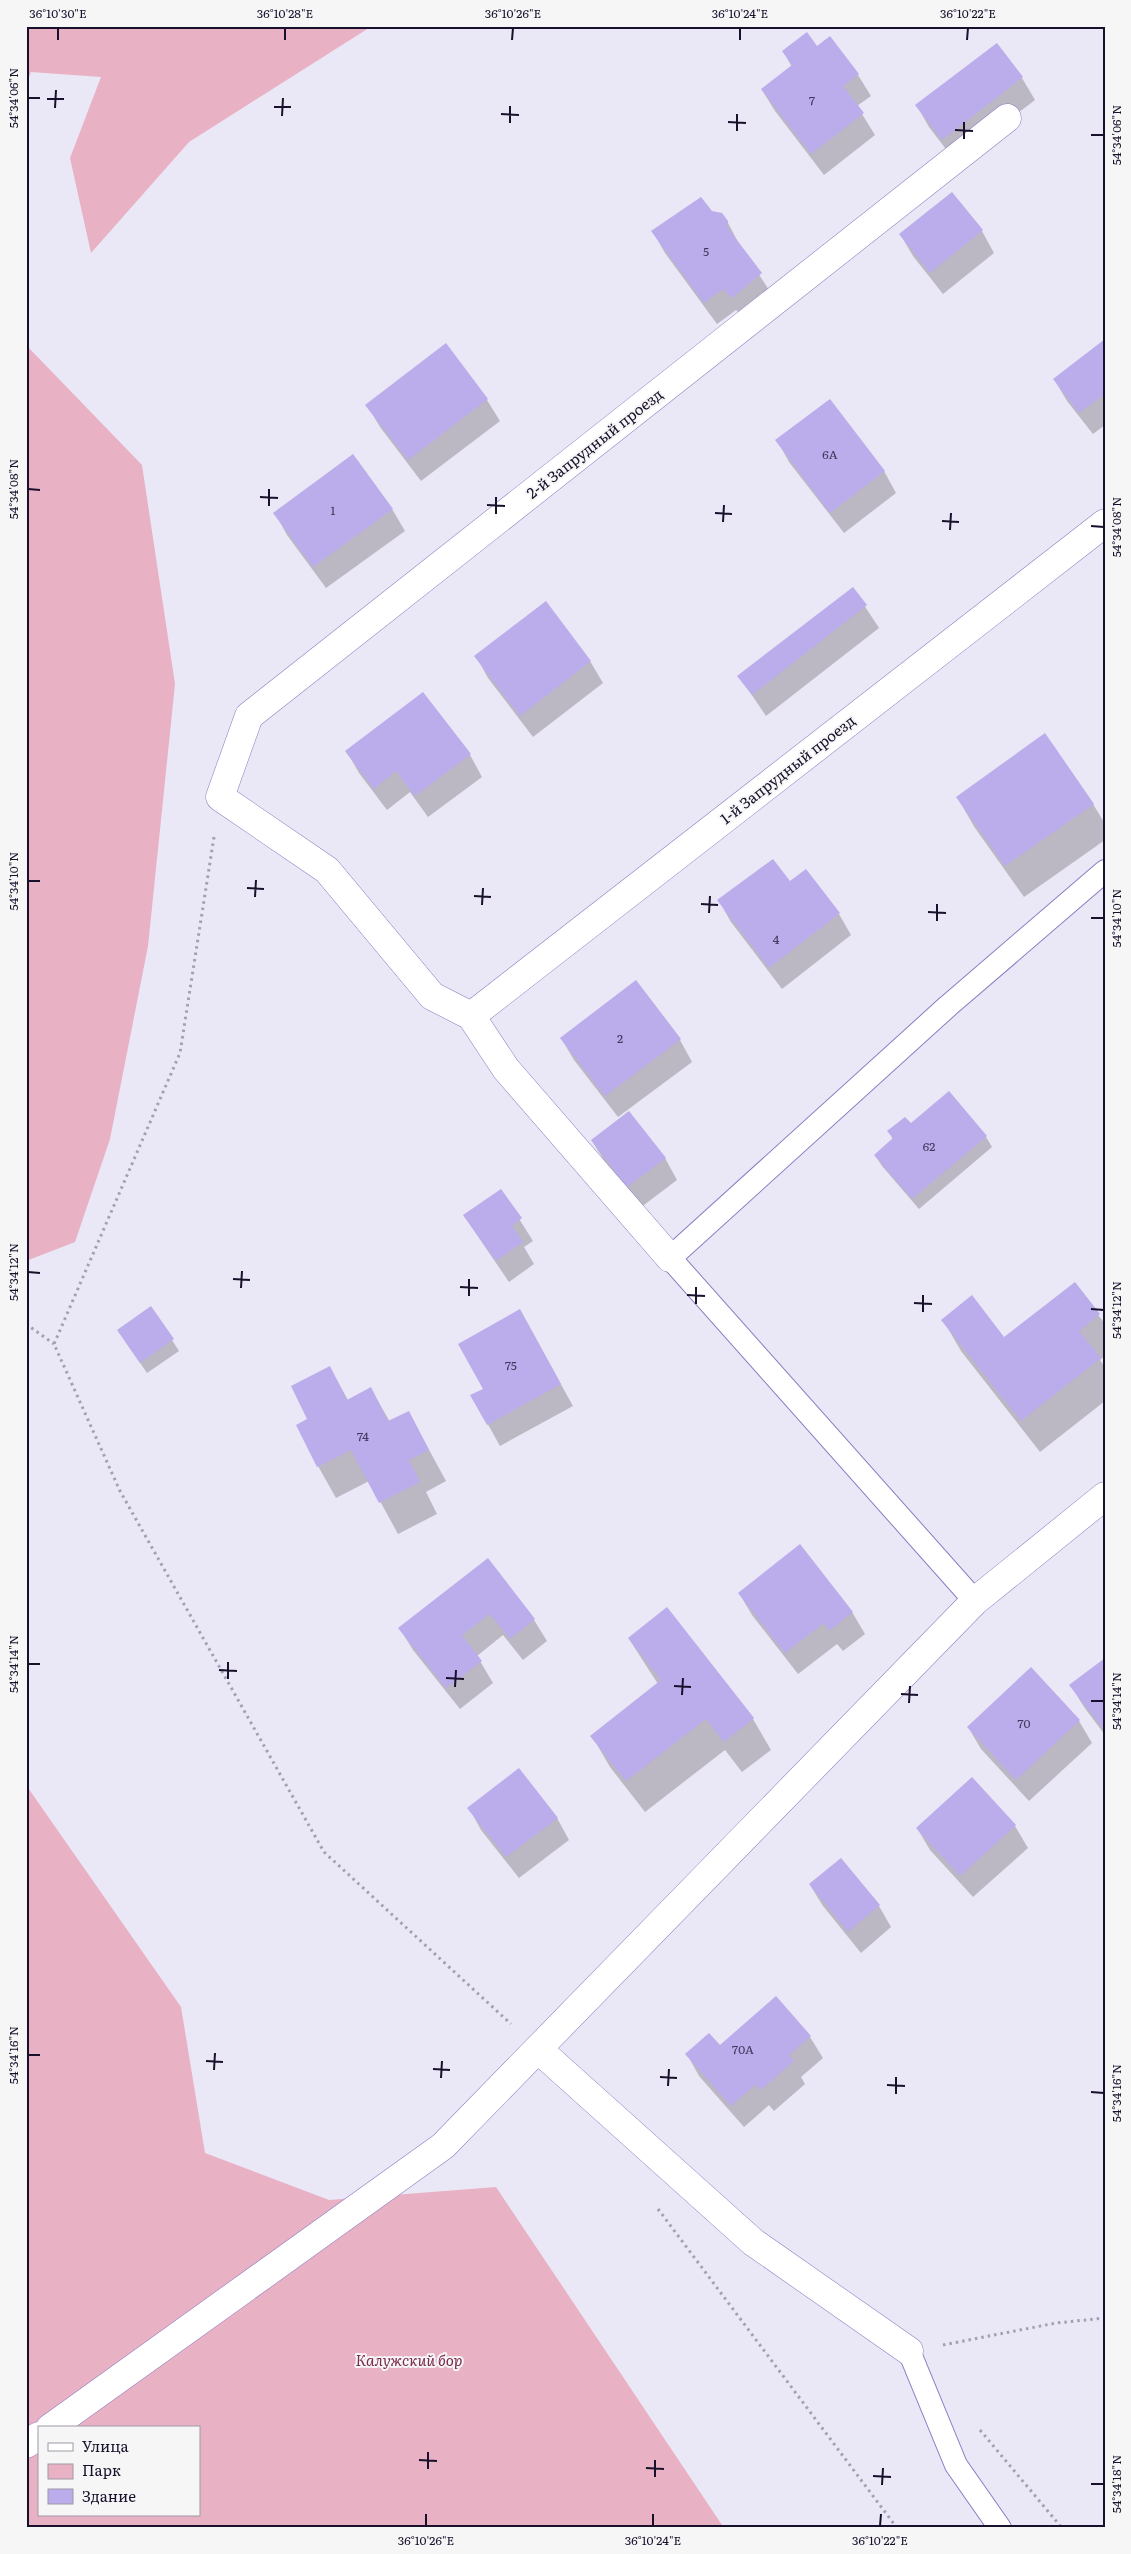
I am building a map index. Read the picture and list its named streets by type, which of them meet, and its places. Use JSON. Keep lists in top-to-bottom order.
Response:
{
  "streets": {
    "street": ["2-й Запрудный проезд", "1-й Запрудный проезд"]
  },
  "parks": ["Калужский бор"],
  "house_numbers": [
    "7",
    "5",
    "6А",
    "1",
    "4",
    "2",
    "62",
    "75",
    "74",
    "70",
    "70А"
  ],
  "legend": ["Улица", "Парк", "Здание"],
  "coordinates": [
    "36°10'30\"E",
    "36°10'28\"E",
    "36°10'26\"E",
    "36°10'24\"E",
    "36°10'22\"E",
    "54°34'06\"N",
    "54°34'08\"N",
    "54°34'10\"N",
    "54°34'12\"N",
    "54°34'14\"N",
    "54°34'16\"N",
    "54°34'18\"N"
  ]
}
